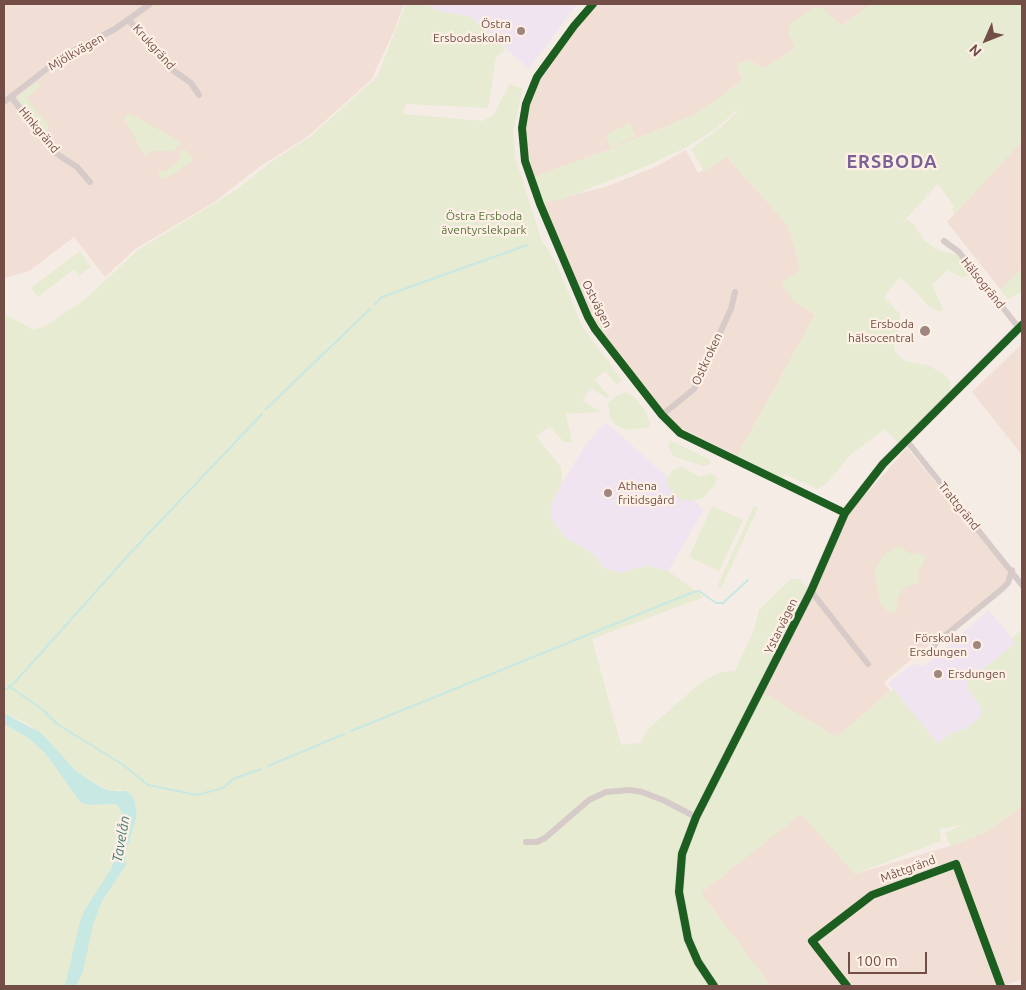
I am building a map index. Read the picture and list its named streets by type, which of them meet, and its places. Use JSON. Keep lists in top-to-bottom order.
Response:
{
  "streets": {
    "street": [
      "Krukgränd",
      "Mjölkvägen",
      "Hinkgränd",
      "Hälsogränd",
      "Ostvägen",
      "Ostkroken",
      "Trattgränd",
      "Ystarvägen",
      "Måttgränd"
    ]
  },
  "crossings": [
    ["Krukgränd", "Mjölkvägen"],
    ["Mjölkvägen", "Hinkgränd"],
    ["Hälsogränd", "Ystarvägen"],
    ["Ostvägen", "Ostkroken"],
    ["Ostvägen", "Ystarvägen"],
    ["Trattgränd", "Ystarvägen"]
  ],
  "districts": ["ERSBODA"],
  "water": ["Tavelån"],
  "parks": ["Östra Ersboda äventyrslekpark"],
  "places": [
    "Östra Ersbodaskolan",
    "Ersboda hälsocentral",
    "Athena fritidsgård",
    "Förskolan Ersdungen",
    "Ersdungen"
  ],
  "scale_bar": "100 m",
  "north": "bottom left"
}
